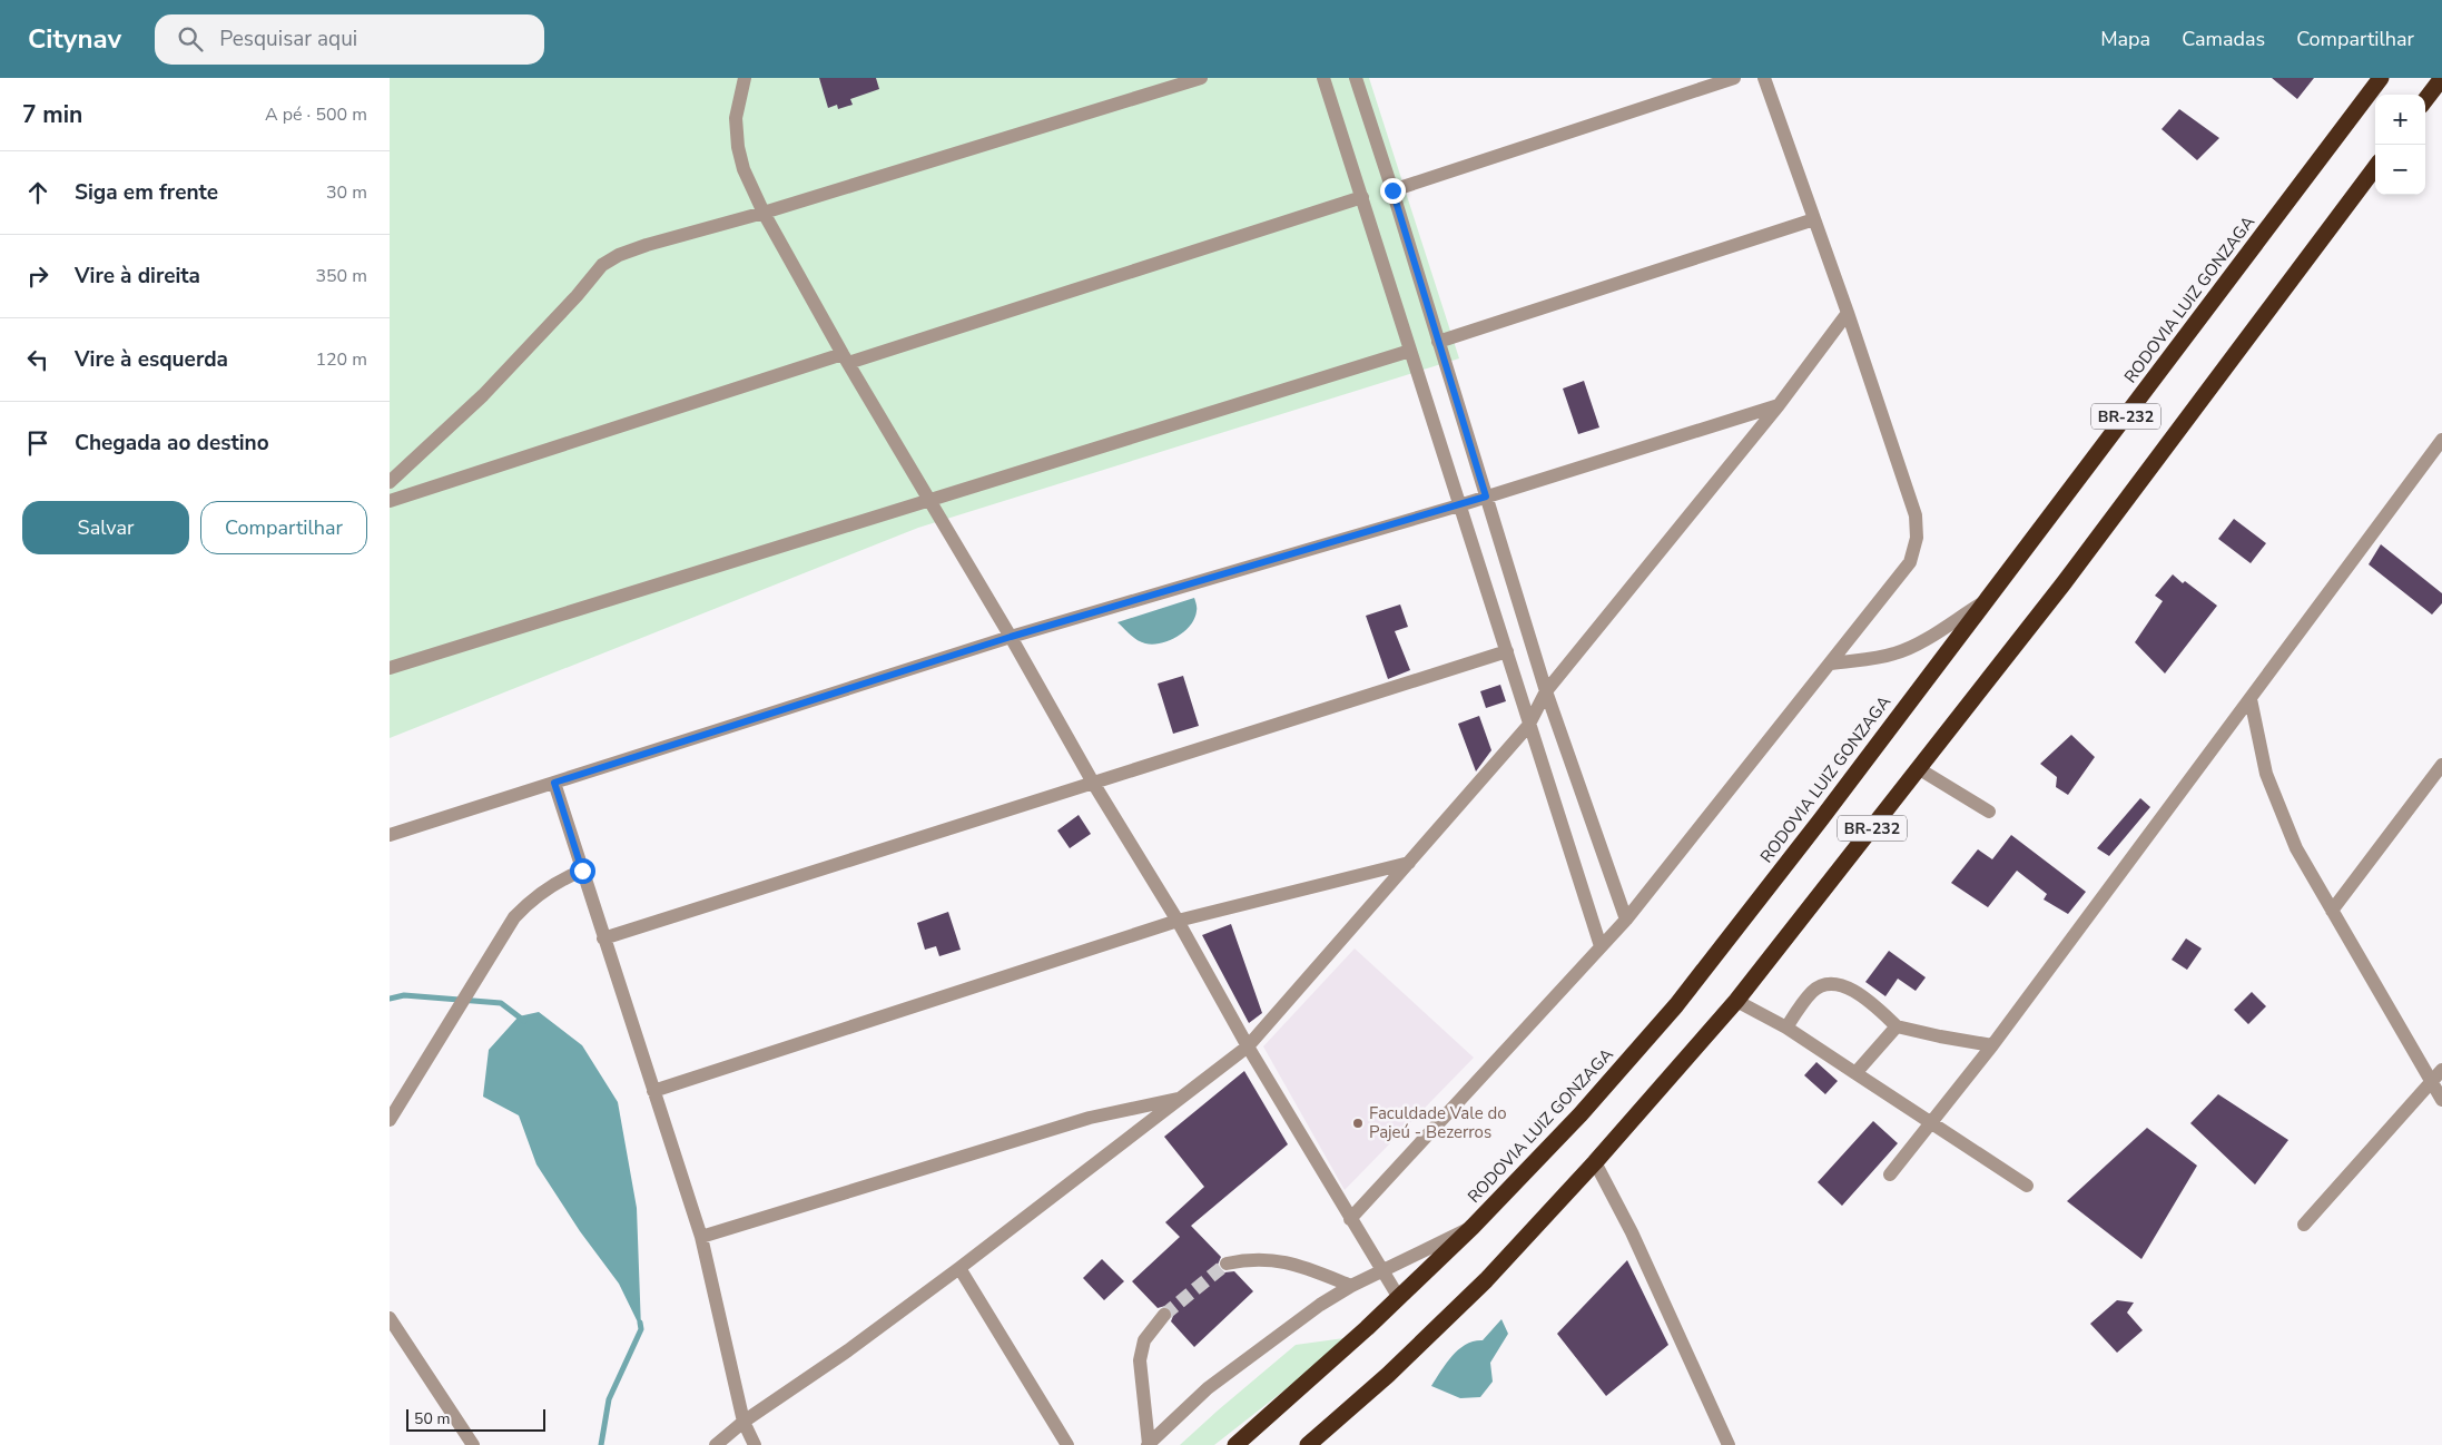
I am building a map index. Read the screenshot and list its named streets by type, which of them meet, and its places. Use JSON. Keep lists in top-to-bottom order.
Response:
{
  "streets": {
    "highway": ["RODOVIA LUIZ GONZAGA", "BR-232"]
  },
  "places": ["Faculdade Vale do Pajeú - Bezerros"],
  "scale_bar": "50 m",
  "page": {
    "header": "Citynav",
    "search": "Pesquisar aqui",
    "nav": ["Mapa", "Camadas", "Compartilhar"],
    "heading": ["7 min", "A pé · 500 m"],
    "map_buttons": ["+", "−"],
    "list": [
      ["Siga em frente", "30 m"],
      ["Vire à direita", "350 m"],
      ["Vire à esquerda", "120 m"],
      "Chegada ao destino"
    ],
    "buttons": ["Salvar", "Compartilhar"],
    "scale": "50 m"
  }
}
